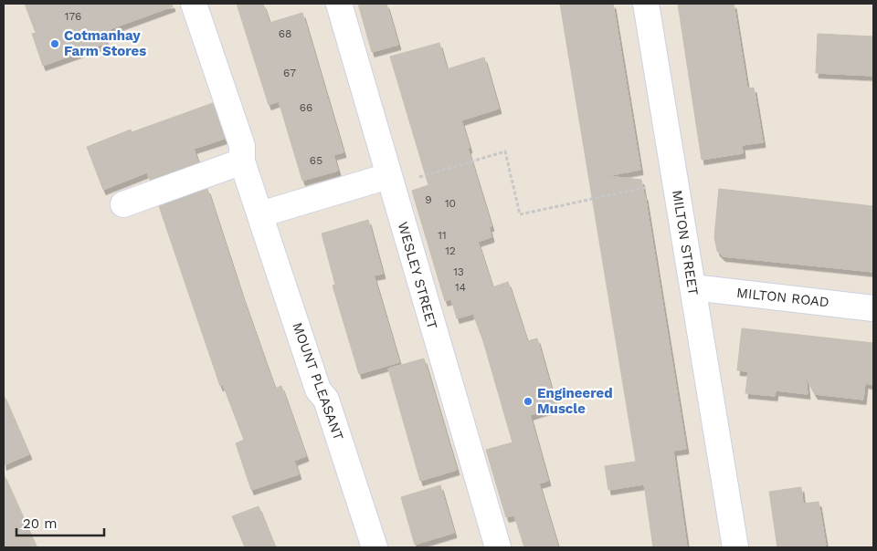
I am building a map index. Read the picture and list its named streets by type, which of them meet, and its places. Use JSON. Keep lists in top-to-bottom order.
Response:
{
  "streets": {
    "street": [
      "MILTON STREET",
      "WESLEY STREET",
      "MILTON ROAD",
      "MOUNT PLEASANT"
    ]
  },
  "crossings": [
    ["MILTON STREET", "MILTON ROAD"]
  ],
  "places": ["Cotmanhay Farm Stores", "Engineered Muscle"],
  "house_numbers": [
    "176",
    "68",
    "67",
    "66",
    "65",
    "9",
    "10",
    "11",
    "12",
    "13",
    "14"
  ],
  "scale_bar": "20 m"
}
